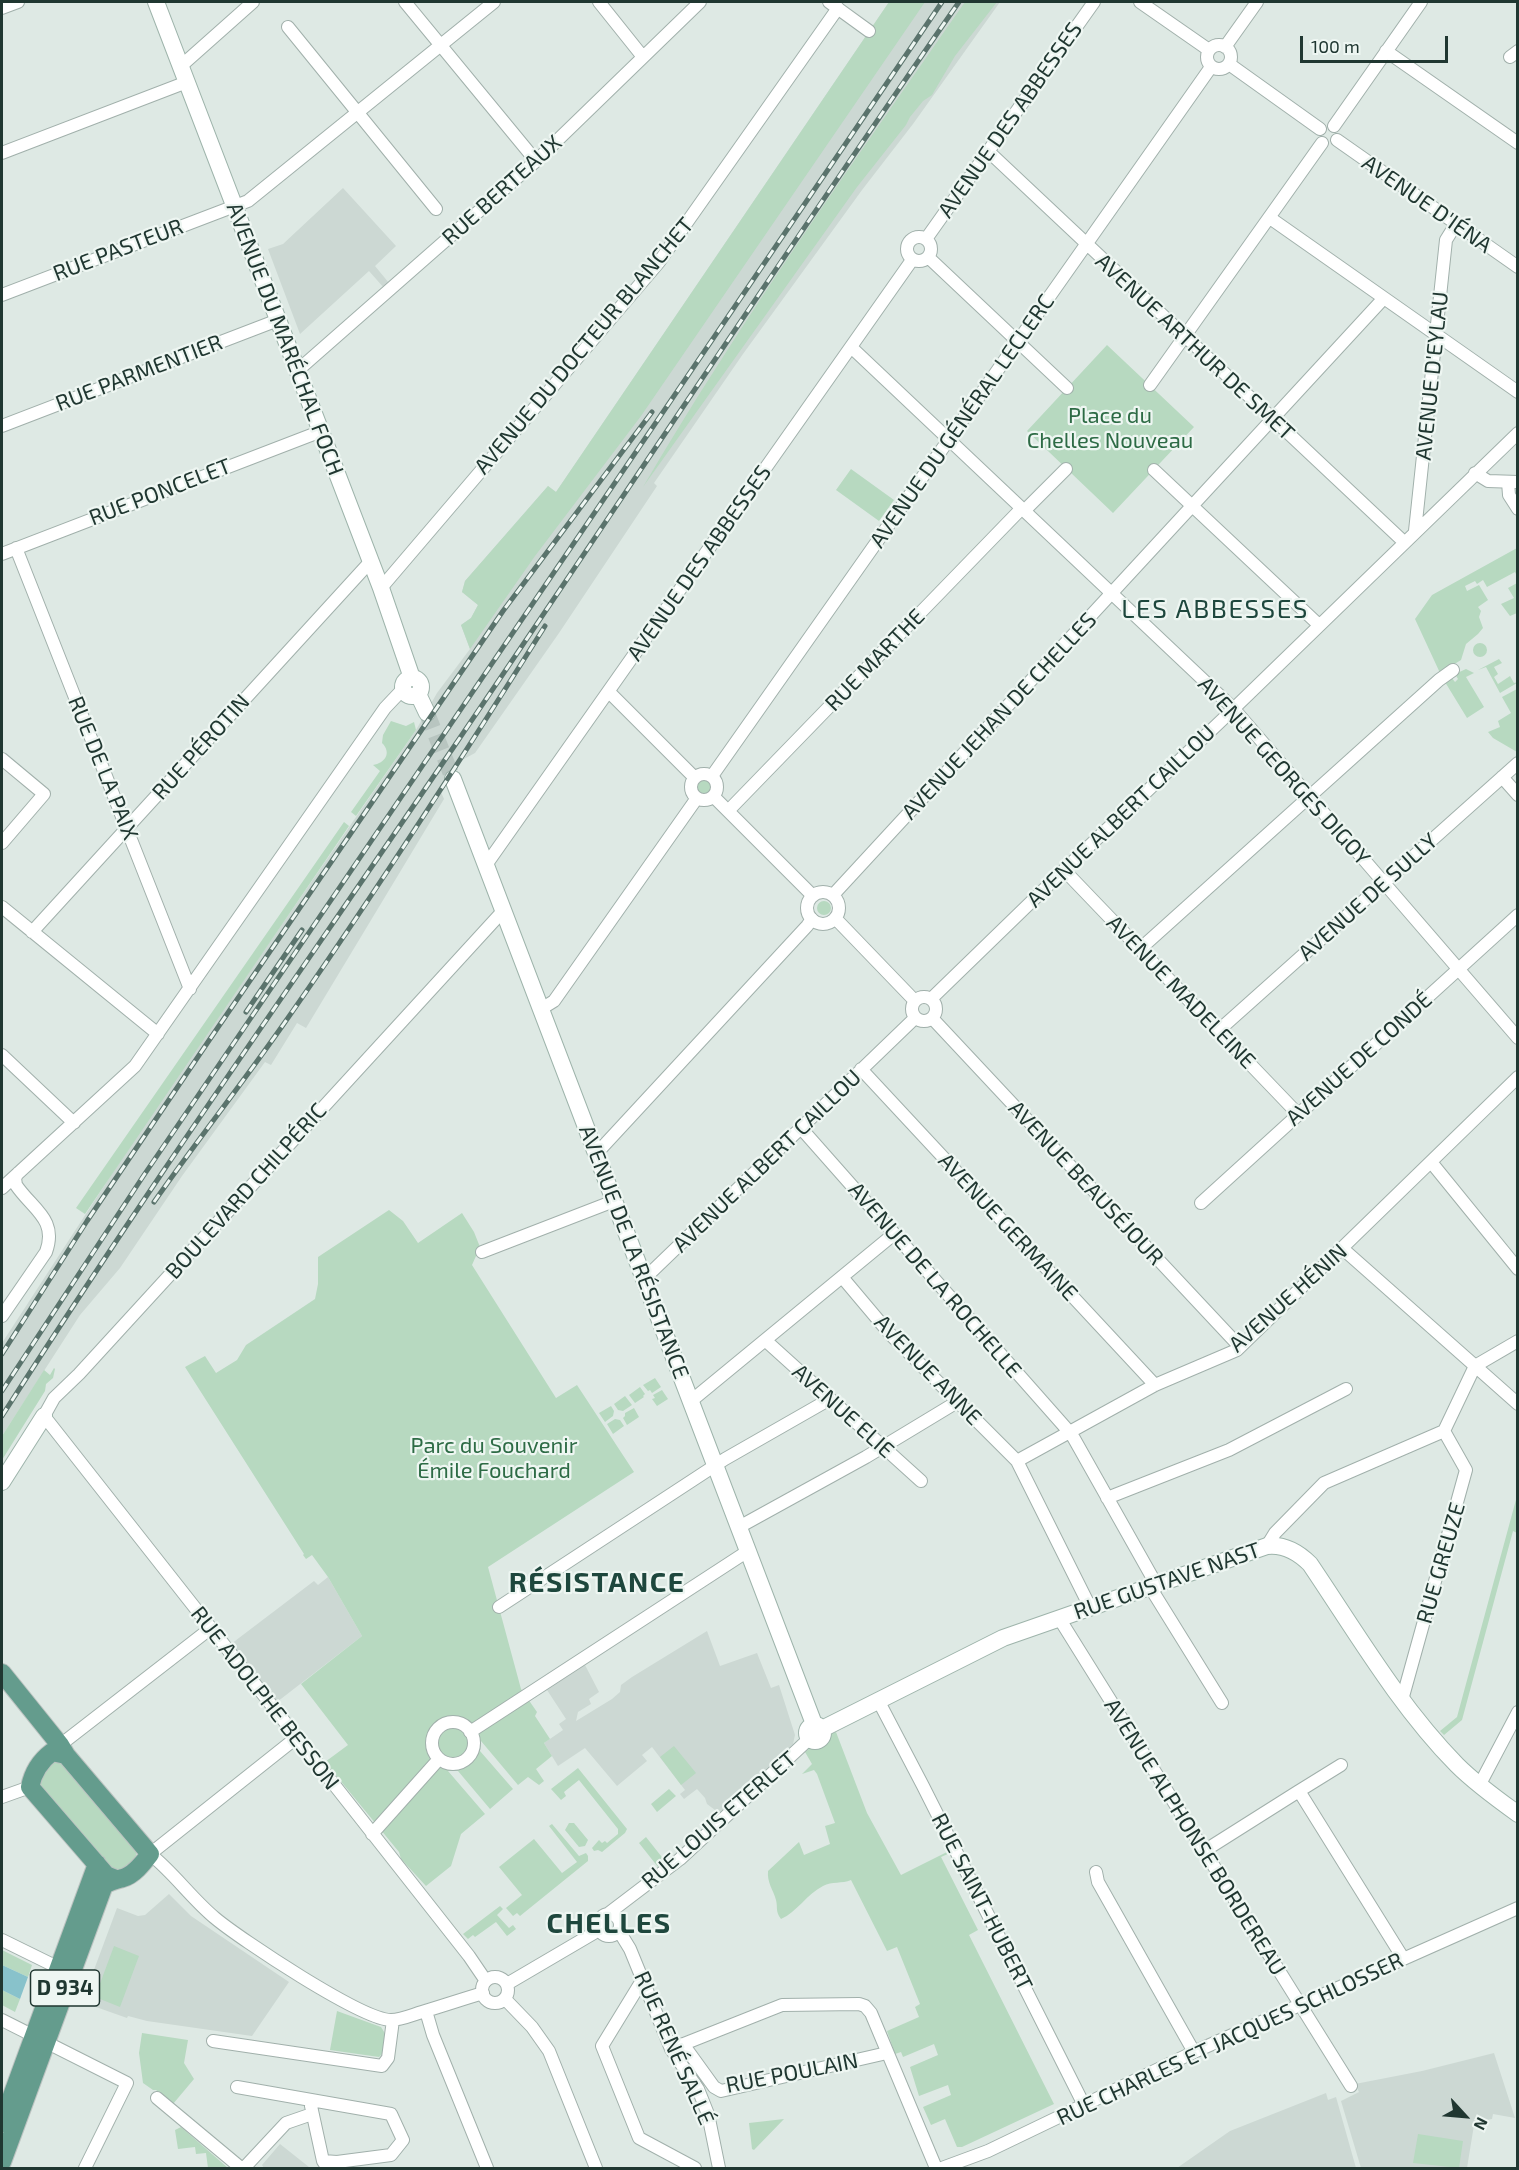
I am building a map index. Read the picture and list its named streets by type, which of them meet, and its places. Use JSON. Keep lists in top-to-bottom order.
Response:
{
  "streets": {
    "main road": ["D 934"],
    "street": [
      "AVENUE DES ABBESSES",
      "RUE BERTEAUX",
      "AVENUE D'IÉNA",
      "RUE PASTEUR",
      "AVENUE DU MARÉCHAL FOCH",
      "AVENUE DU DOCTEUR BLANCHET",
      "AVENUE ARTHUR DE SMET",
      "RUE PARMENTIER",
      "AVENUE D'EYLAU",
      "AVENUE DU GÉNÉRAL LECLERC",
      "RUE PONCELET",
      "RUE MARTHE",
      "AVENUE JEHAN DE CHELLES",
      "RUE PÉROTIN",
      "RUE DE LA PAIX",
      "AVENUE GEORGES DIGOY",
      "AVENUE ALBERT CAILLOU",
      "AVENUE DE SULLY",
      "AVENUE MADELEINE",
      "AVENUE DE CONDÉ",
      "AVENUE BEAUSÉJOUR",
      "BOULEVARD CHILPÉRIC",
      "AVENUE GERMAINE",
      "AVENUE DE LA RÉSISTANCE",
      "AVENUE DE LA ROCHELLE",
      "AVENUE HÉNIN",
      "AVENUE ANNE",
      "AVENUE ELIE",
      "RUE GREUZE",
      "RUE GUSTAVE NAST",
      "RUE ADOLPHE BESSON",
      "RUE LOUIS ETERLET",
      "AVENUE ALPHONSE BORDEREAU",
      "RUE SAINT-HUBERT",
      "RUE CHARLES ET JACQUES SCHLOSSER",
      "RUE RENÉ SALLÉ",
      "RUE POULAIN"
    ]
  },
  "crossings": [
    ["AVENUE DES ABBESSES", "AVENUE ARTHUR DE SMET"],
    ["AVENUE DES ABBESSES", "AVENUE GEORGES DIGOY"],
    ["AVENUE DES ABBESSES", "AVENUE DE LA RÉSISTANCE"],
    ["RUE BERTEAUX", "AVENUE DU MARÉCHAL FOCH"],
    ["AVENUE D'IÉNA", "AVENUE D'EYLAU"],
    ["RUE PASTEUR", "AVENUE DU MARÉCHAL FOCH"],
    ["AVENUE DU MARÉCHAL FOCH", "AVENUE DU DOCTEUR BLANCHET"],
    ["AVENUE DU MARÉCHAL FOCH", "RUE PARMENTIER"],
    ["AVENUE DU MARÉCHAL FOCH", "RUE PONCELET"],
    ["AVENUE DU MARÉCHAL FOCH", "RUE PÉROTIN"],
    ["AVENUE ARTHUR DE SMET", "AVENUE DU GÉNÉRAL LECLERC"],
    ["AVENUE ARTHUR DE SMET", "AVENUE JEHAN DE CHELLES"],
    ["AVENUE ARTHUR DE SMET", "AVENUE ALBERT CAILLOU"],
    ["AVENUE D'EYLAU", "AVENUE ALBERT CAILLOU"],
    ["AVENUE DU GÉNÉRAL LECLERC", "AVENUE GEORGES DIGOY"],
    ["RUE PONCELET", "RUE DE LA PAIX"],
    ["RUE MARTHE", "AVENUE GEORGES DIGOY"],
    ["AVENUE JEHAN DE CHELLES", "AVENUE GEORGES DIGOY"],
    ["RUE PÉROTIN", "RUE DE LA PAIX"],
    ["AVENUE GEORGES DIGOY", "AVENUE ALBERT CAILLOU"],
    ["AVENUE GEORGES DIGOY", "AVENUE DE SULLY"],
    ["AVENUE GEORGES DIGOY", "AVENUE DE CONDÉ"],
    ["AVENUE ALBERT CAILLOU", "AVENUE MADELEINE"],
    ["AVENUE ALBERT CAILLOU", "AVENUE BEAUSÉJOUR"],
    ["AVENUE ALBERT CAILLOU", "AVENUE GERMAINE"],
    ["AVENUE ALBERT CAILLOU", "AVENUE DE LA RÉSISTANCE"],
    ["AVENUE ALBERT CAILLOU", "AVENUE DE LA ROCHELLE"],
    ["AVENUE DE SULLY", "AVENUE MADELEINE"],
    ["AVENUE MADELEINE", "AVENUE DE CONDÉ"],
    ["AVENUE BEAUSÉJOUR", "AVENUE HÉNIN"],
    ["BOULEVARD CHILPÉRIC", "AVENUE DE LA RÉSISTANCE"],
    ["BOULEVARD CHILPÉRIC", "RUE ADOLPHE BESSON"],
    ["AVENUE GERMAINE", "AVENUE HÉNIN"],
    ["AVENUE DE LA RÉSISTANCE", "RUE GUSTAVE NAST"],
    ["AVENUE DE LA RÉSISTANCE", "RUE LOUIS ETERLET"],
    ["AVENUE DE LA ROCHELLE", "AVENUE HÉNIN"],
    ["AVENUE DE LA ROCHELLE", "RUE GUSTAVE NAST"],
    ["AVENUE HÉNIN", "AVENUE ANNE"],
    ["AVENUE ANNE", "RUE GUSTAVE NAST"],
    ["RUE GREUZE", "RUE GUSTAVE NAST"],
    ["RUE GUSTAVE NAST", "RUE LOUIS ETERLET"],
    ["RUE GUSTAVE NAST", "AVENUE ALPHONSE BORDEREAU"],
    ["RUE GUSTAVE NAST", "RUE SAINT-HUBERT"],
    ["RUE LOUIS ETERLET", "RUE RENÉ SALLÉ"],
    ["AVENUE ALPHONSE BORDEREAU", "RUE CHARLES ET JACQUES SCHLOSSER"],
    ["RUE SAINT-HUBERT", "RUE CHARLES ET JACQUES SCHLOSSER"],
    ["RUE RENÉ SALLÉ", "RUE POULAIN"]
  ],
  "districts": ["LES ABBESSES", "RÉSISTANCE", "CHELLES"],
  "parks": ["Place du Chelles Nouveau", "Parc du Souvenir Émile Fouchard"],
  "scale_bar": "100 m",
  "north": "bottom right"
}
